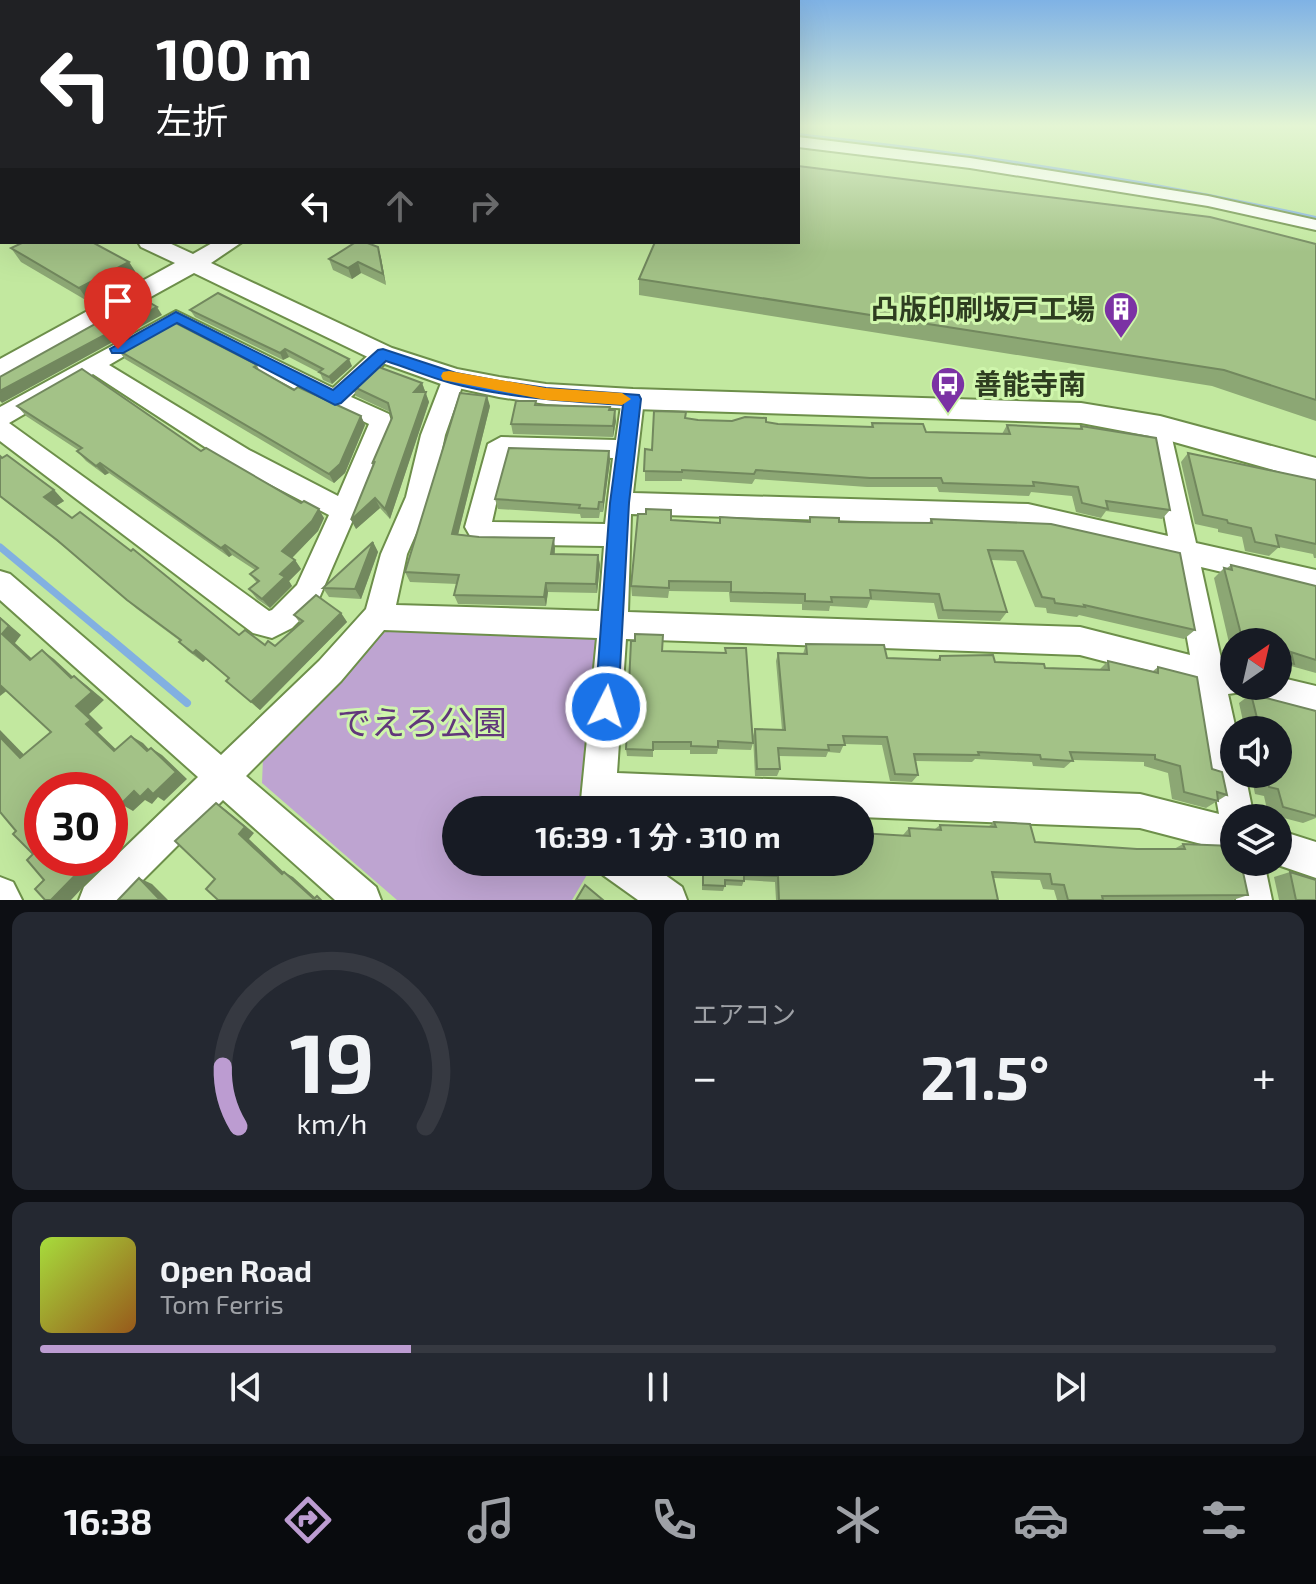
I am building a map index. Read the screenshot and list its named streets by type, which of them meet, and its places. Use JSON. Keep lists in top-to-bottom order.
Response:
{
  "parks": ["でえろ公園"],
  "places": {
    "building": ["凸版印刷坂戸工場"],
    "bus stop": ["善能寺南"]
  },
  "north": "top right",
  "page": {
    "turn": ["100 m", "左折"],
    "limit": "30",
    "trip": "16:39 · 1 分 · 310 m",
    "tile": "エアコン",
    "heat": ["−", "21.5°", "+"],
    "song": ["Open Road", "Tom Ferris"],
    "tabs": "16:38",
    "gauge": ["19", "km/h"]
  }
}
